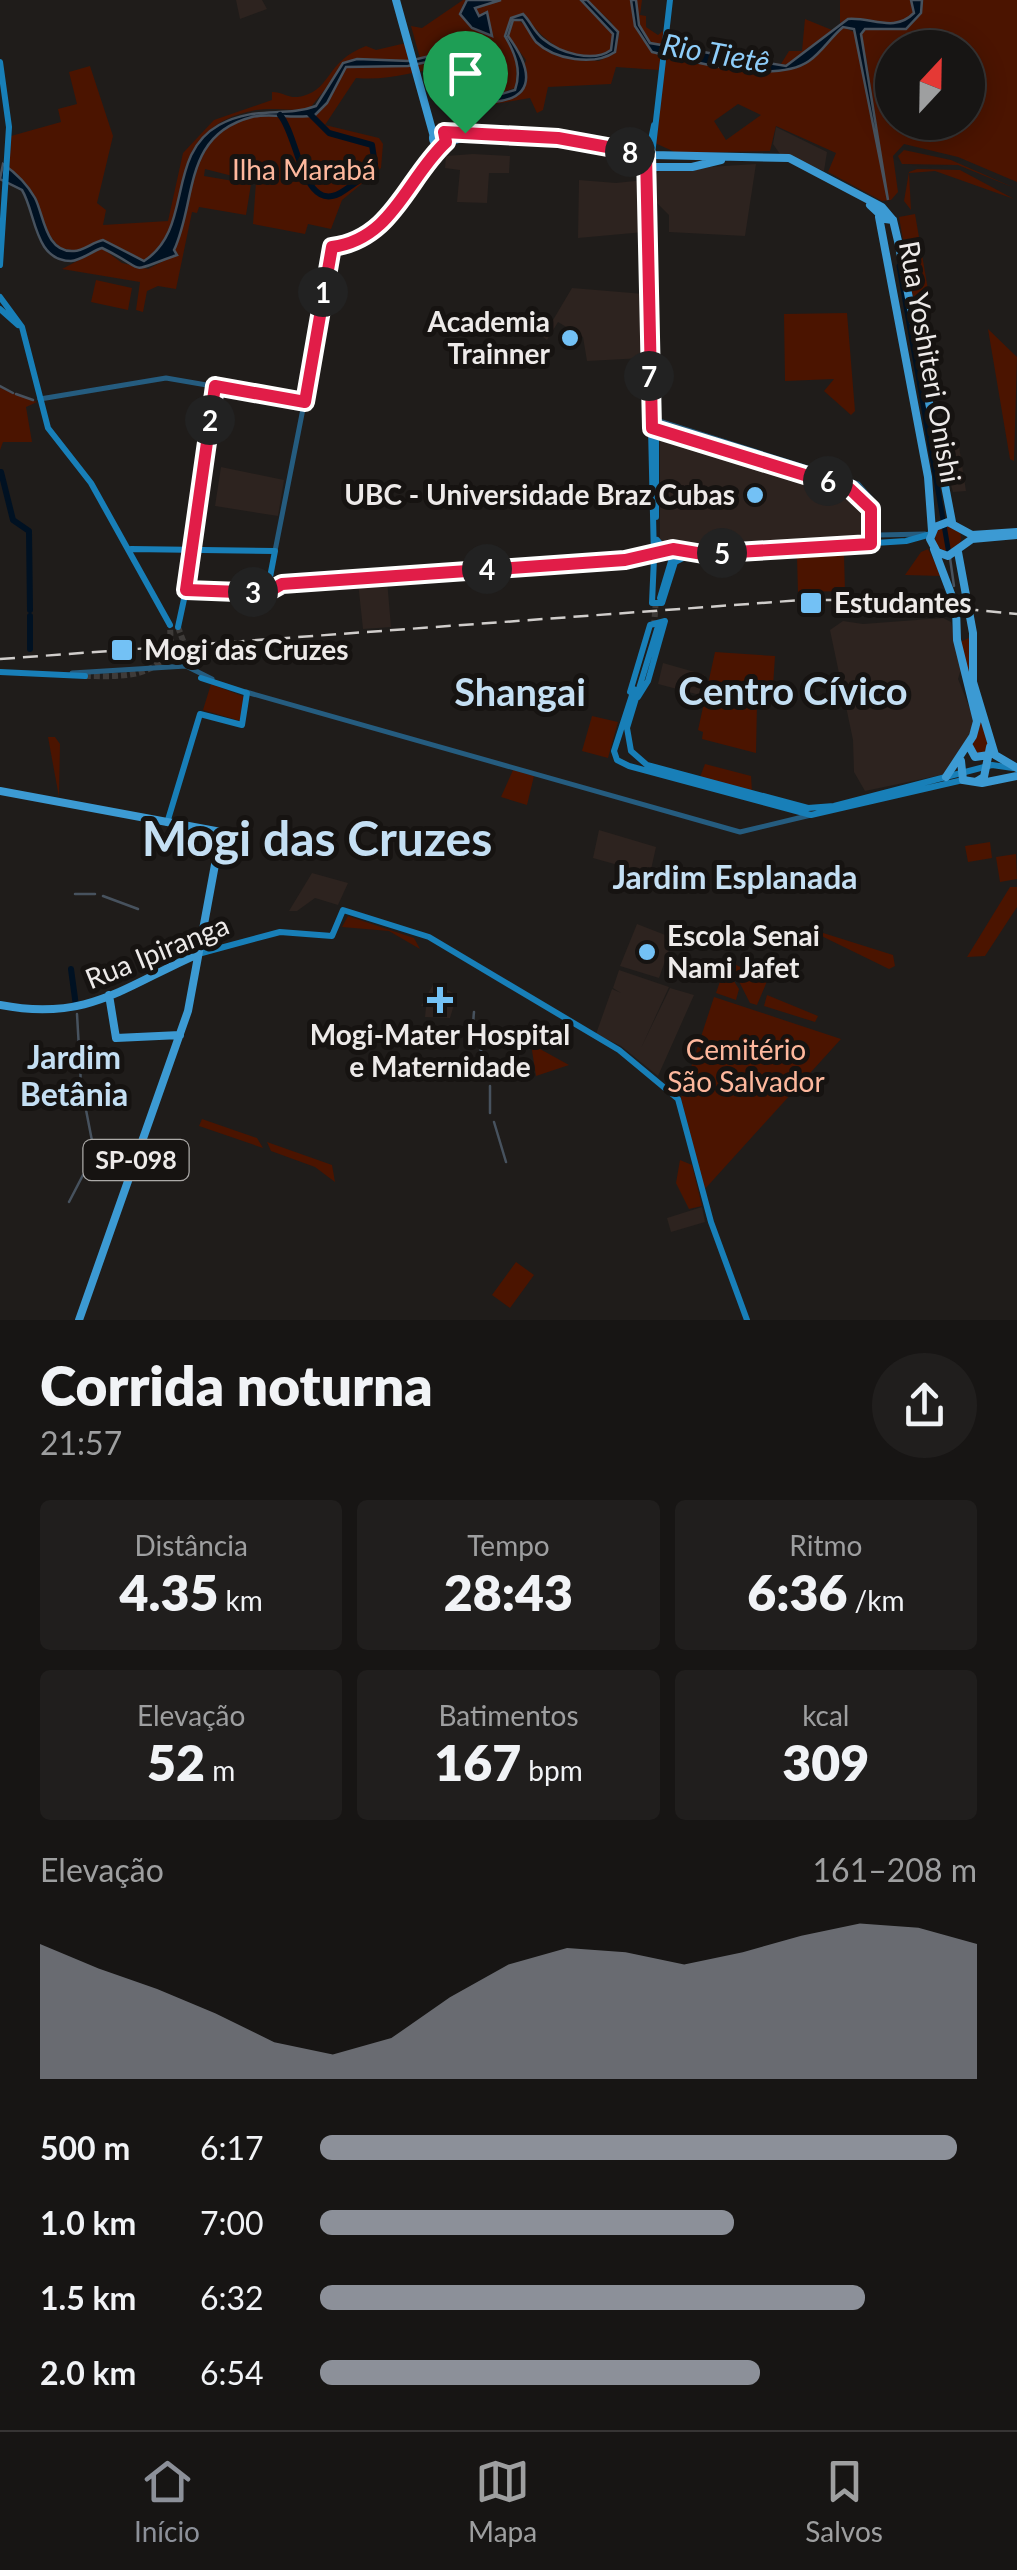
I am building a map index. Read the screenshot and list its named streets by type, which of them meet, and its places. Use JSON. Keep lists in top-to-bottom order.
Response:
{
  "streets": {
    "main road": ["Rua Yoshiteri Onishi", "Rua Ipiranga", "SP-098"]
  },
  "crossings": [
    ["Rua Ipiranga", "SP-098"]
  ],
  "districts": [
    "Centro Cívico",
    "Shangai",
    "Mogi das Cruzes",
    "Jardim Esplanada",
    "Jardim Betânia"
  ],
  "water": ["Rio Tietê"],
  "parks": ["Ilha Marabá", "Cemitério São Salvador"],
  "places": {
    "other": ["Academia Trainner", "UBC - Universidade Braz Cubas", "Escola Senai Nami Jafet"],
    "transit": ["Estudantes", "Mogi das Cruzes"],
    "health": ["Mogi-Mater Hospital e Maternidade"]
  },
  "north": "top",
  "page": {
    "pins": [
      "8",
      "1",
      "7",
      "2",
      "6",
      "5",
      "4",
      "3"
    ],
    "heading": ["Corrida noturna", "21:57"],
    "stats": [
      ["Distância", "4.35 km"],
      ["Tempo", "28:43"],
      ["Ritmo", "6:36 /km"],
      ["Elevação", "52 m"],
      ["Batimentos", "167 bpm"],
      ["kcal", "309"]
    ],
    "chart": ["Elevação", "161–208 m"],
    "list": [
      {
        "name": "500 m",
        "note": "6:17"
      },
      {
        "name": "1.0 km",
        "note": "7:00"
      },
      {
        "name": "1.5 km",
        "note": "6:32"
      },
      {
        "name": "2.0 km",
        "note": "6:54"
      }
    ],
    "tabs": ["Início", "Mapa", "Salvos"]
  }
}
